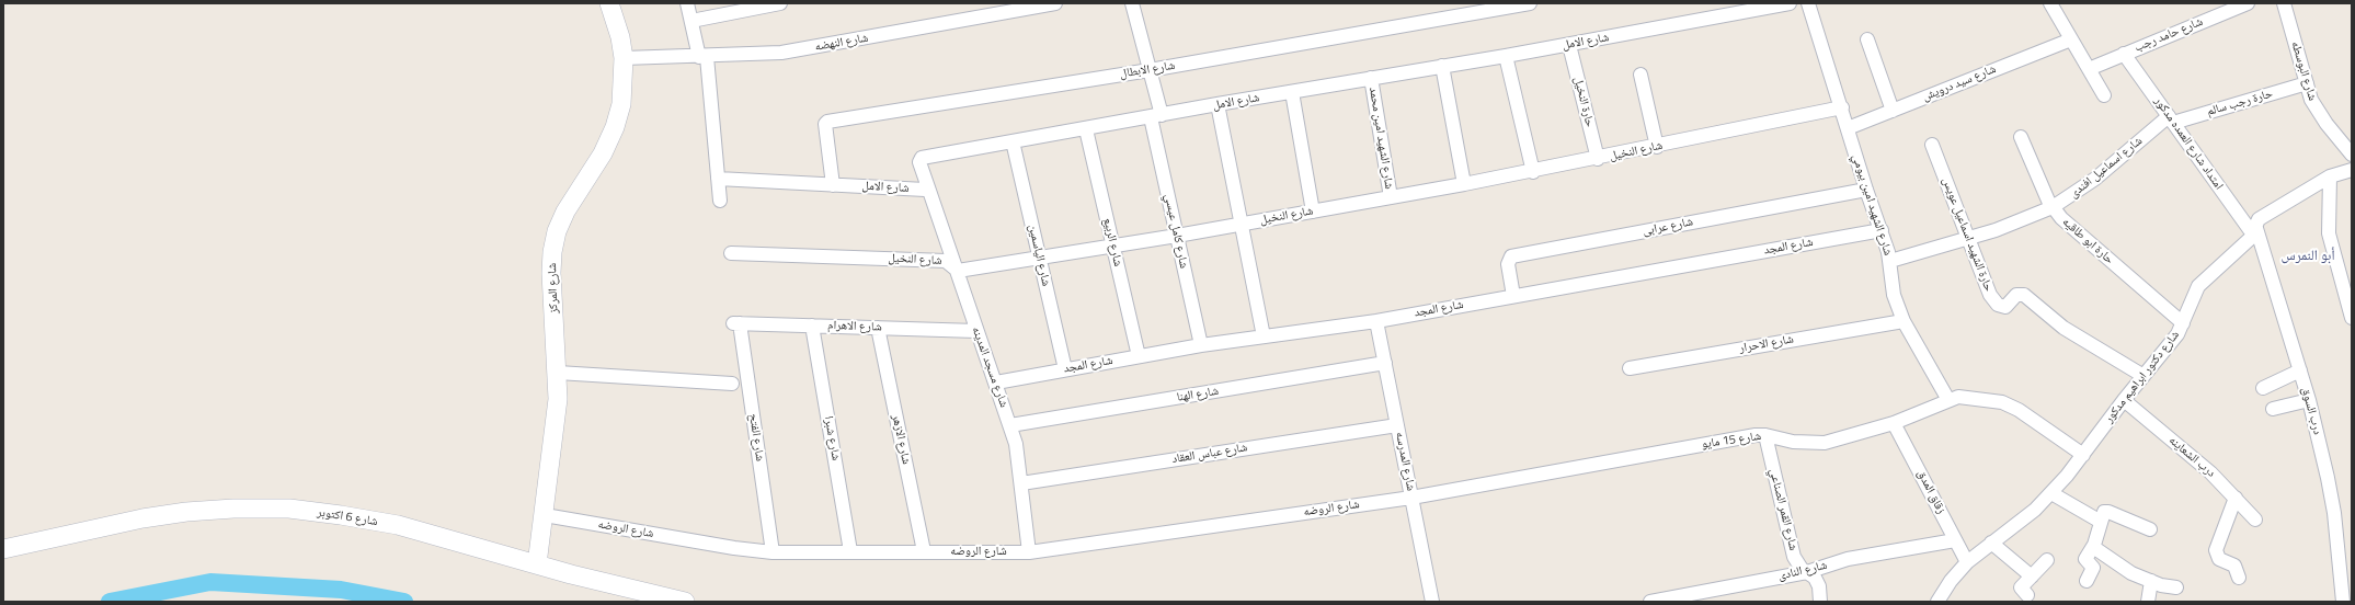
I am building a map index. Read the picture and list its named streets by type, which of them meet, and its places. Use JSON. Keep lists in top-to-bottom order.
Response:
{
  "streets": {
    "main road": ["شارع المركز", "شارع 6 اكتوبر"],
    "street": [
      "شارع حامد رجب",
      "شارع الامل",
      "شارع النهضه",
      "شارع الابطال",
      "شارع البوسطه",
      "شارع سيد درويش",
      "حارة النخيل",
      "حارة رجب سالم",
      "شارع الشهيد امين محمد",
      "امتداد شارع العمده مدكور",
      "شارع النخيل",
      "شارع اسماعيل افندى",
      "شارع الشهيد امين بيومي",
      "شارع عرابى",
      "شارع كامل عيسي",
      "حارة الشهيد اسماعيل عويس",
      "حارة ابو طاقيه",
      "شارع الربيع",
      "شارع المجد",
      "شارع الياسمين",
      "شارع الاهرام",
      "شارع الاحرار",
      "شارع مسجد المدينه",
      "شارع دكتور ابراهيم مدكور",
      "شارع الهنا",
      "درب السوق",
      "شارع الفتح",
      "شارع شبرا",
      "شارع الازهر",
      "شارع 15 مايو",
      "شارع عباس العقاد",
      "درب الشعاينه",
      "شارع المدرسه",
      "زقاق المدق",
      "شارع الروضه",
      "شارع القمر الصناعي",
      "شارع النادى"
    ]
  },
  "crossings": [
    ["شارع حامد رجب", "امتداد شارع العمده مدكور"],
    ["شارع الامل", "شارع الابطال"],
    ["شارع الامل", "حارة النخيل"],
    ["شارع الامل", "شارع الشهيد امين محمد"],
    ["شارع الامل", "شارع كامل عيسي"],
    ["شارع الامل", "شارع الربيع"],
    ["شارع الامل", "شارع الياسمين"],
    ["شارع الامل", "شارع مسجد المدينه"],
    ["شارع النهضه", "شارع المركز"],
    ["شارع الابطال", "شارع كامل عيسي"],
    ["شارع البوسطه", "حارة رجب سالم"],
    ["شارع سيد درويش", "شارع الشهيد امين بيومي"],
    ["حارة النخيل", "شارع النخيل"],
    ["حارة رجب سالم", "امتداد شارع العمده مدكور"],
    ["حارة رجب سالم", "شارع اسماعيل افندى"],
    ["شارع الشهيد امين محمد", "شارع النخيل"],
    ["امتداد شارع العمده مدكور", "شارع اسماعيل افندى"],
    ["امتداد شارع العمده مدكور", "شارع دكتور ابراهيم مدكور"],
    ["امتداد شارع العمده مدكور", "درب السوق"],
    ["شارع النخيل", "شارع الشهيد امين بيومي"],
    ["شارع النخيل", "شارع كامل عيسي"],
    ["شارع النخيل", "شارع الربيع"],
    ["شارع النخيل", "شارع الياسمين"],
    ["شارع النخيل", "شارع مسجد المدينه"],
    ["شارع اسماعيل افندى", "شارع الشهيد امين بيومي"],
    ["شارع اسماعيل افندى", "حارة الشهيد اسماعيل عويس"],
    ["شارع اسماعيل افندى", "حارة ابو طاقيه"],
    ["شارع الشهيد امين بيومي", "شارع عرابى"],
    ["شارع الشهيد امين بيومي", "شارع المجد"],
    ["شارع الشهيد امين بيومي", "شارع الاحرار"],
    ["شارع الشهيد امين بيومي", "شارع 15 مايو"],
    ["شارع عرابى", "شارع المجد"],
    ["شارع كامل عيسي", "شارع المجد"],
    ["حارة الشهيد اسماعيل عويس", "شارع دكتور ابراهيم مدكور"],
    ["حارة ابو طاقيه", "شارع دكتور ابراهيم مدكور"],
    ["شارع الربيع", "شارع المجد"],
    ["شارع المجد", "شارع الياسمين"],
    ["شارع المجد", "شارع مسجد المدينه"],
    ["شارع المجد", "شارع المدرسه"],
    ["شارع المركز", "شارع الروضه"],
    ["شارع المركز", "شارع 6 اكتوبر"],
    ["شارع الاهرام", "شارع مسجد المدينه"],
    ["شارع الاهرام", "شارع الفتح"],
    ["شارع الاهرام", "شارع شبرا"],
    ["شارع الاهرام", "شارع الازهر"],
    ["شارع مسجد المدينه", "شارع الهنا"],
    ["شارع مسجد المدينه", "شارع عباس العقاد"],
    ["شارع مسجد المدينه", "شارع الروضه"],
    ["شارع دكتور ابراهيم مدكور", "درب السوق"],
    ["شارع دكتور ابراهيم مدكور", "شارع 15 مايو"],
    ["شارع دكتور ابراهيم مدكور", "درب الشعاينه"],
    ["شارع دكتور ابراهيم مدكور", "زقاق المدق"],
    ["شارع الهنا", "شارع المدرسه"],
    ["شارع الفتح", "شارع الروضه"],
    ["شارع شبرا", "شارع الروضه"],
    ["شارع الازهر", "شارع الروضه"],
    ["شارع 15 مايو", "شارع المدرسه"],
    ["شارع 15 مايو", "زقاق المدق"],
    ["شارع 15 مايو", "شارع الروضه"],
    ["شارع 15 مايو", "شارع القمر الصناعي"],
    ["شارع عباس العقاد", "شارع المدرسه"],
    ["شارع المدرسه", "شارع الروضه"],
    ["زقاق المدق", "شارع النادى"],
    ["شارع القمر الصناعي", "شارع النادى"]
  ],
  "districts": ["أبو النمرس"]
}
